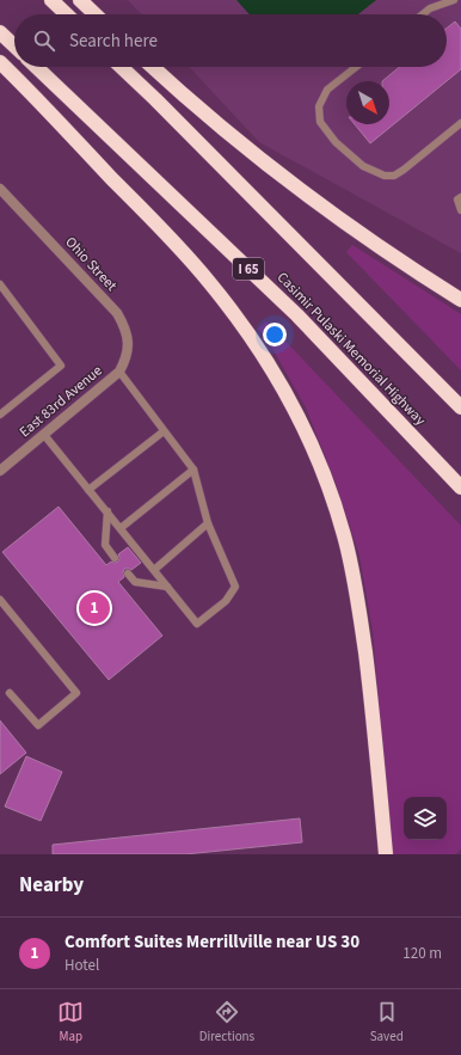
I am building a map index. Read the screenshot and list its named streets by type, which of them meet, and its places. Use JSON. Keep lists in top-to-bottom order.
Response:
{
  "streets": {
    "highway": ["I 65", "Casimir Pulaski Memorial Highway"],
    "street": ["Ohio Street", "East 83rd Avenue"]
  },
  "crossings": [
    ["Ohio Street", "East 83rd Avenue"]
  ],
  "north": "bottom right",
  "page": {
    "search": "Search here",
    "pins": "1",
    "heading": "Nearby",
    "list": [
      {
        "mark": "1",
        "name": "Comfort Suites Merrillville near US 30",
        "note": "Hotel",
        "value": "120 m"
      }
    ],
    "nav": ["Map", "Directions", "Saved"]
  }
}
